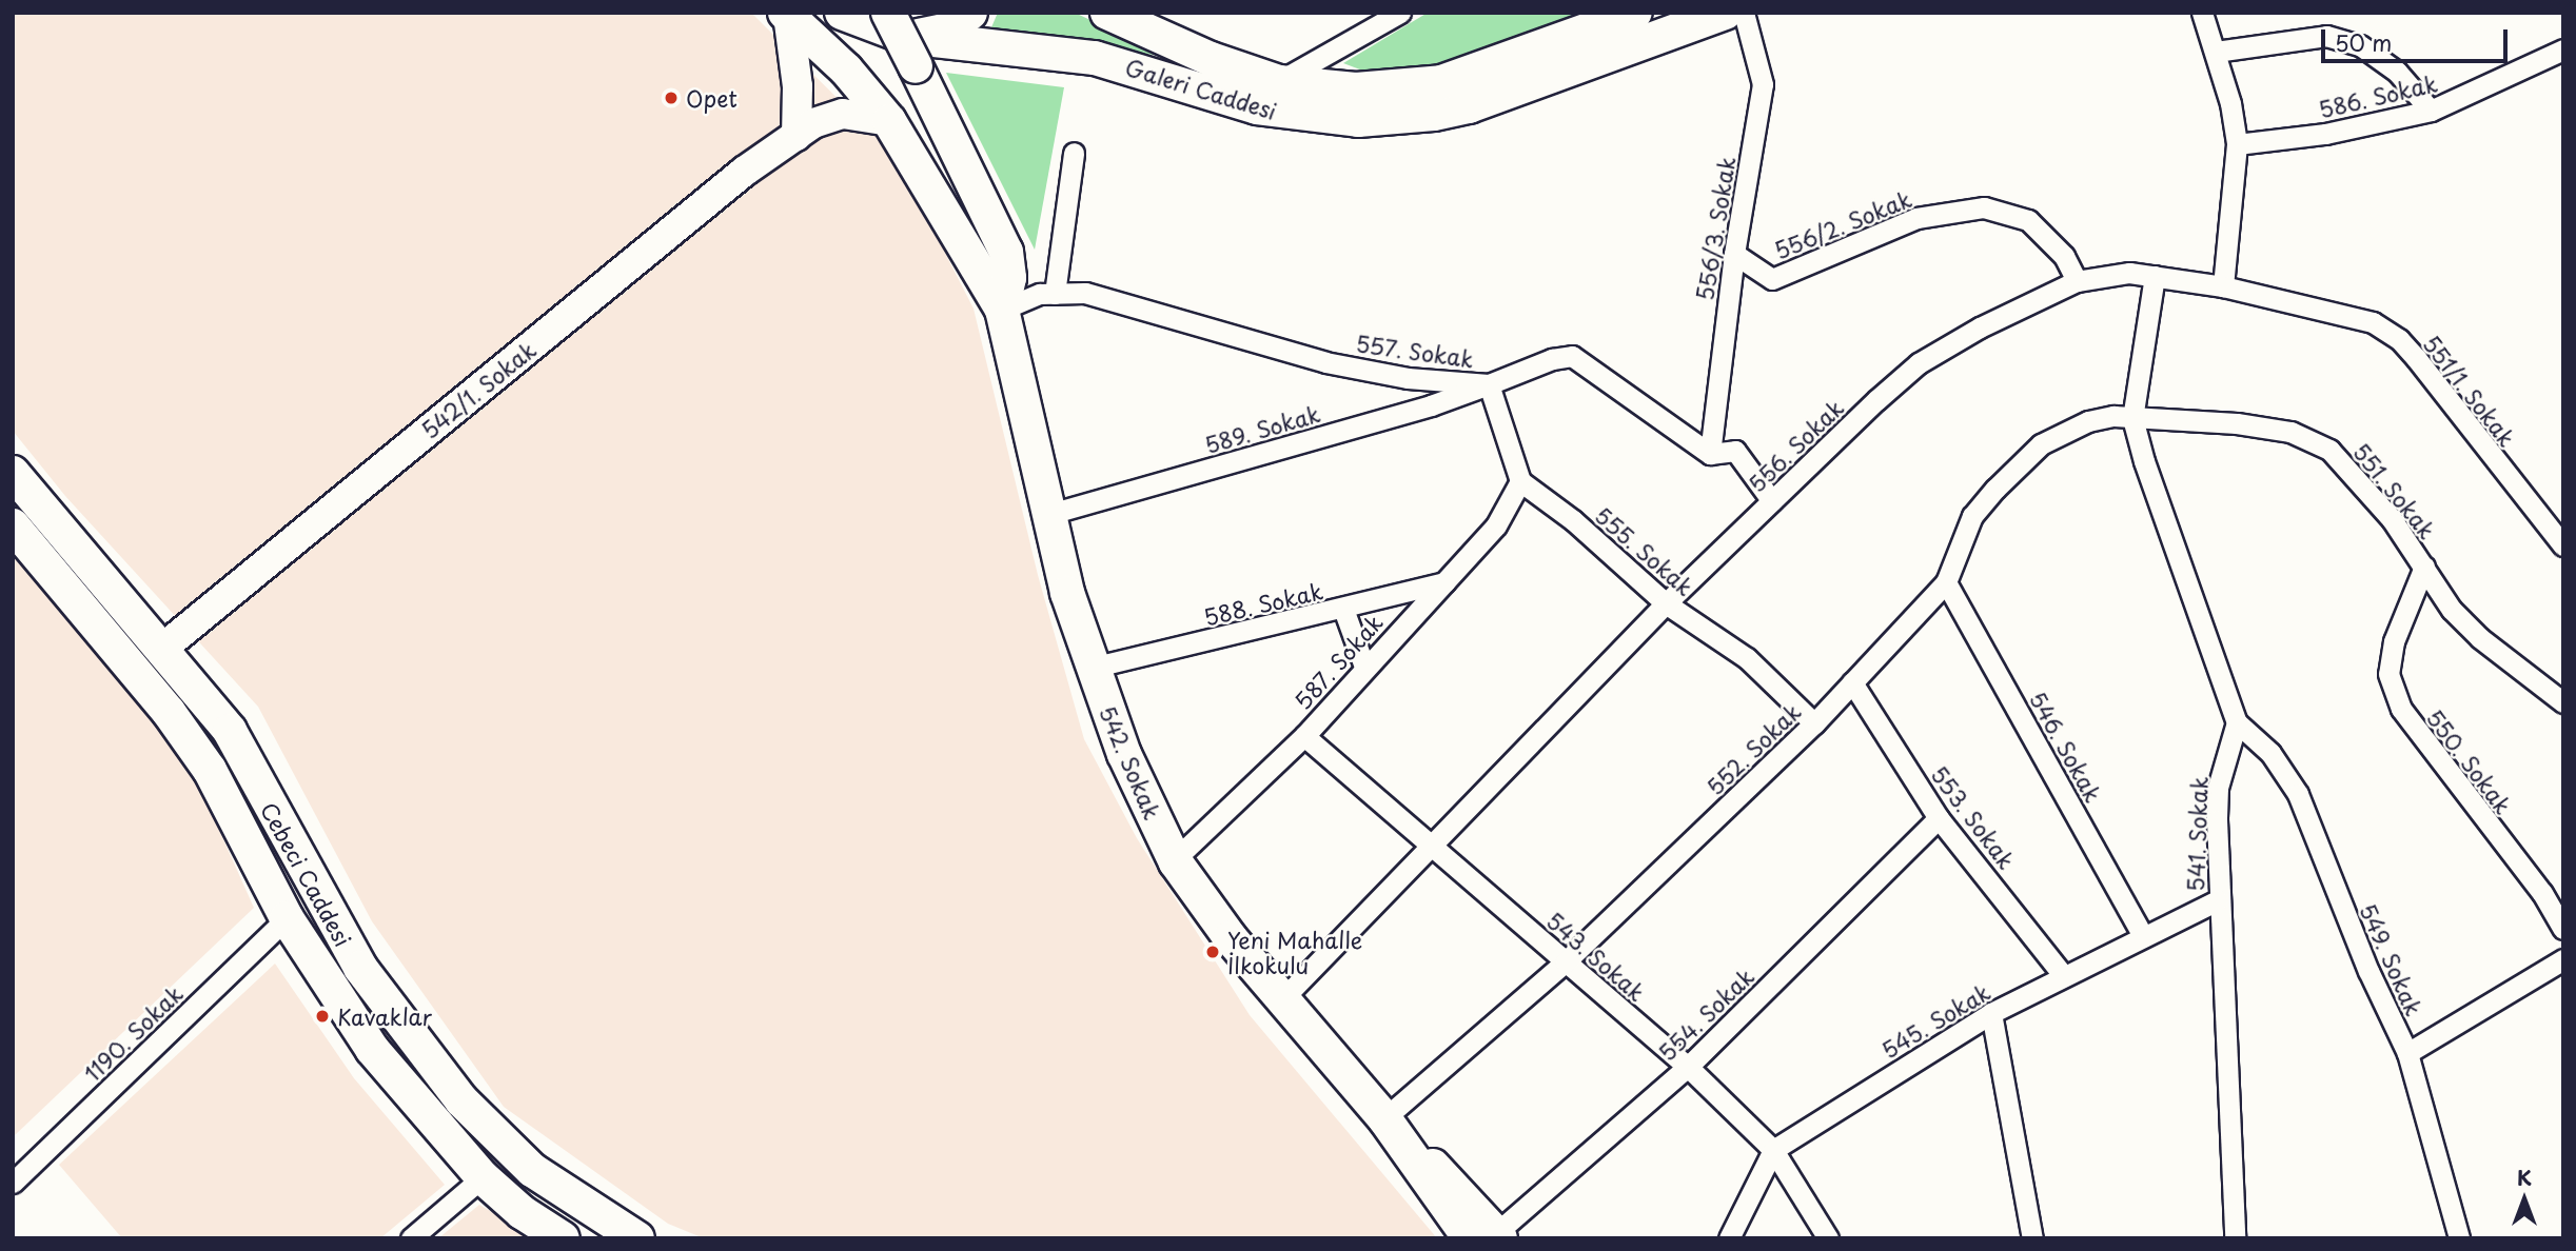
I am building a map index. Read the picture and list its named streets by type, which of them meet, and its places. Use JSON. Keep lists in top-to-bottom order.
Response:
{
  "streets": {
    "main road": ["Galeri Caddesi", "542. Sokak", "Cebeci Caddesi"],
    "street": [
      "586. Sokak",
      "556/2. Sokak",
      "556/3. Sokak",
      "557. Sokak",
      "542/1. Sokak",
      "551/1. Sokak",
      "589. Sokak",
      "556. Sokak",
      "551. Sokak",
      "555. Sokak",
      "588. Sokak",
      "587. Sokak",
      "546. Sokak",
      "552. Sokak",
      "550. Sokak",
      "553. Sokak",
      "541. Sokak",
      "543. Sokak",
      "549. Sokak",
      "554. Sokak",
      "545. Sokak",
      "1190. Sokak"
    ]
  },
  "crossings": [
    ["556/2. Sokak", "556/3. Sokak"],
    ["556/2. Sokak", "556. Sokak"],
    ["556/3. Sokak", "557. Sokak"],
    ["557. Sokak", "589. Sokak"],
    ["557. Sokak", "556. Sokak"],
    ["557. Sokak", "542. Sokak"],
    ["542/1. Sokak", "Cebeci Caddesi"],
    ["551/1. Sokak", "556. Sokak"],
    ["589. Sokak", "542. Sokak"],
    ["556. Sokak", "555. Sokak"],
    ["556. Sokak", "542. Sokak"],
    ["556. Sokak", "543. Sokak"],
    ["551. Sokak", "552. Sokak"],
    ["551. Sokak", "550. Sokak"],
    ["555. Sokak", "587. Sokak"],
    ["555. Sokak", "552. Sokak"],
    ["588. Sokak", "587. Sokak"],
    ["588. Sokak", "542. Sokak"],
    ["587. Sokak", "542. Sokak"],
    ["587. Sokak", "543. Sokak"],
    ["546. Sokak", "552. Sokak"],
    ["546. Sokak", "545. Sokak"],
    ["552. Sokak", "542. Sokak"],
    ["552. Sokak", "553. Sokak"],
    ["552. Sokak", "543. Sokak"],
    ["542. Sokak", "554. Sokak"],
    ["553. Sokak", "554. Sokak"],
    ["553. Sokak", "545. Sokak"],
    ["541. Sokak", "549. Sokak"],
    ["541. Sokak", "545. Sokak"],
    ["Cebeci Caddesi", "1190. Sokak"],
    ["543. Sokak", "554. Sokak"],
    ["543. Sokak", "545. Sokak"]
  ],
  "places": ["Opet", "Yeni Mahalle İlkokulu", "Kavaklar"],
  "scale_bar": "50 m",
  "north": "top"
}
